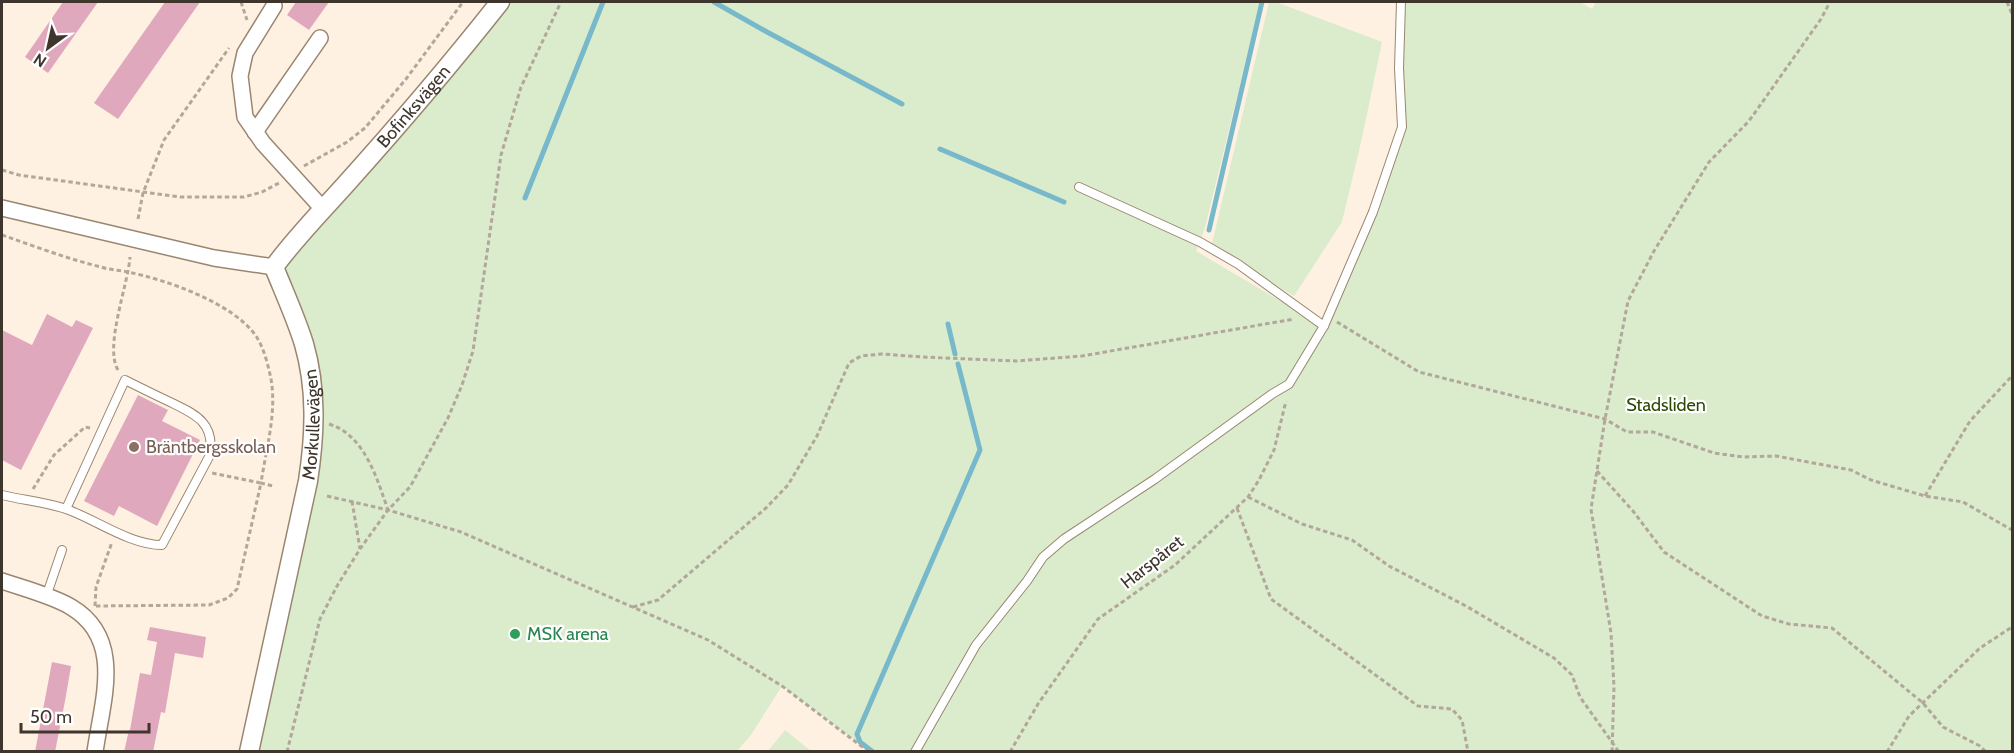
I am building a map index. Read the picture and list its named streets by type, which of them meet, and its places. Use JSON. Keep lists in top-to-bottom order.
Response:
{
  "streets": {
    "street": ["Bofinksvägen", "Morkullevägen"],
    "path": ["Harspåret"]
  },
  "crossings": [
    ["Bofinksvägen", "Morkullevägen"]
  ],
  "parks": ["Stadsliden"],
  "places": ["Bräntbergsskolan", "MSK arena"],
  "scale_bar": "50 m",
  "north": "bottom left"
}
